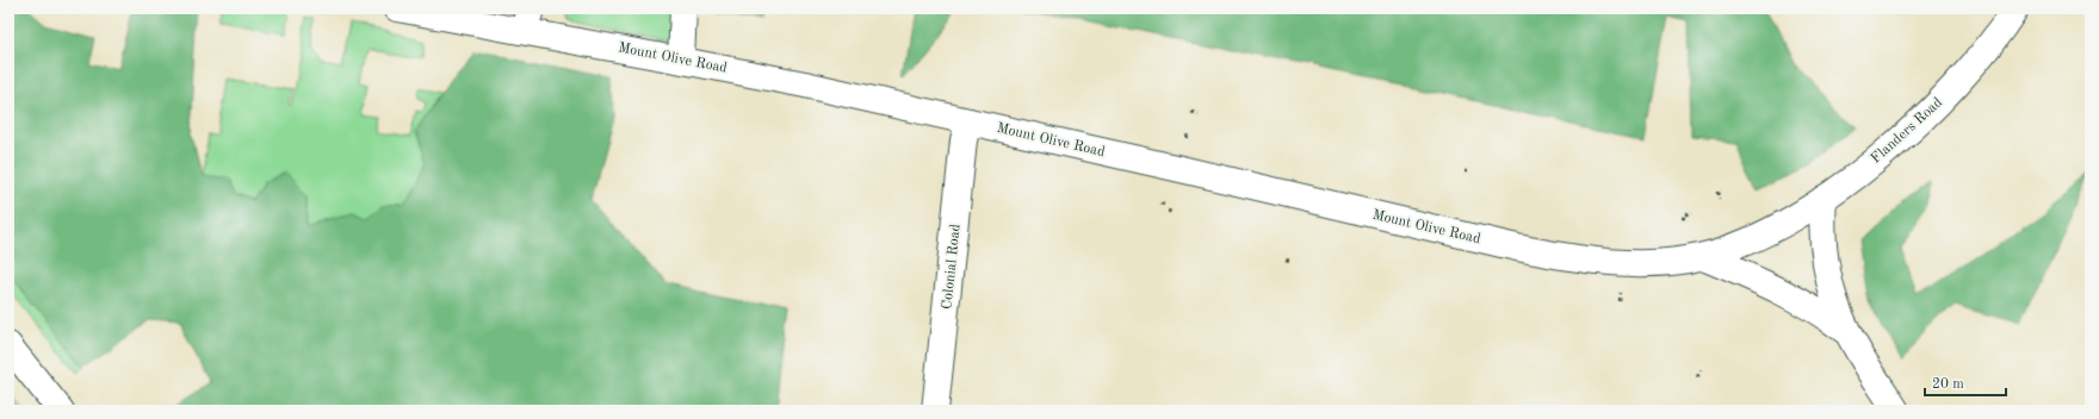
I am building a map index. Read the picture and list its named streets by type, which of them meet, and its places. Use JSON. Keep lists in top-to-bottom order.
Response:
{
  "streets": {
    "main road": ["Mount Olive Road", "Flanders Road", "Colonial Road"]
  },
  "crossings": [
    ["Mount Olive Road", "Flanders Road"],
    ["Mount Olive Road", "Colonial Road"]
  ],
  "scale_bar": "20 m"
}
